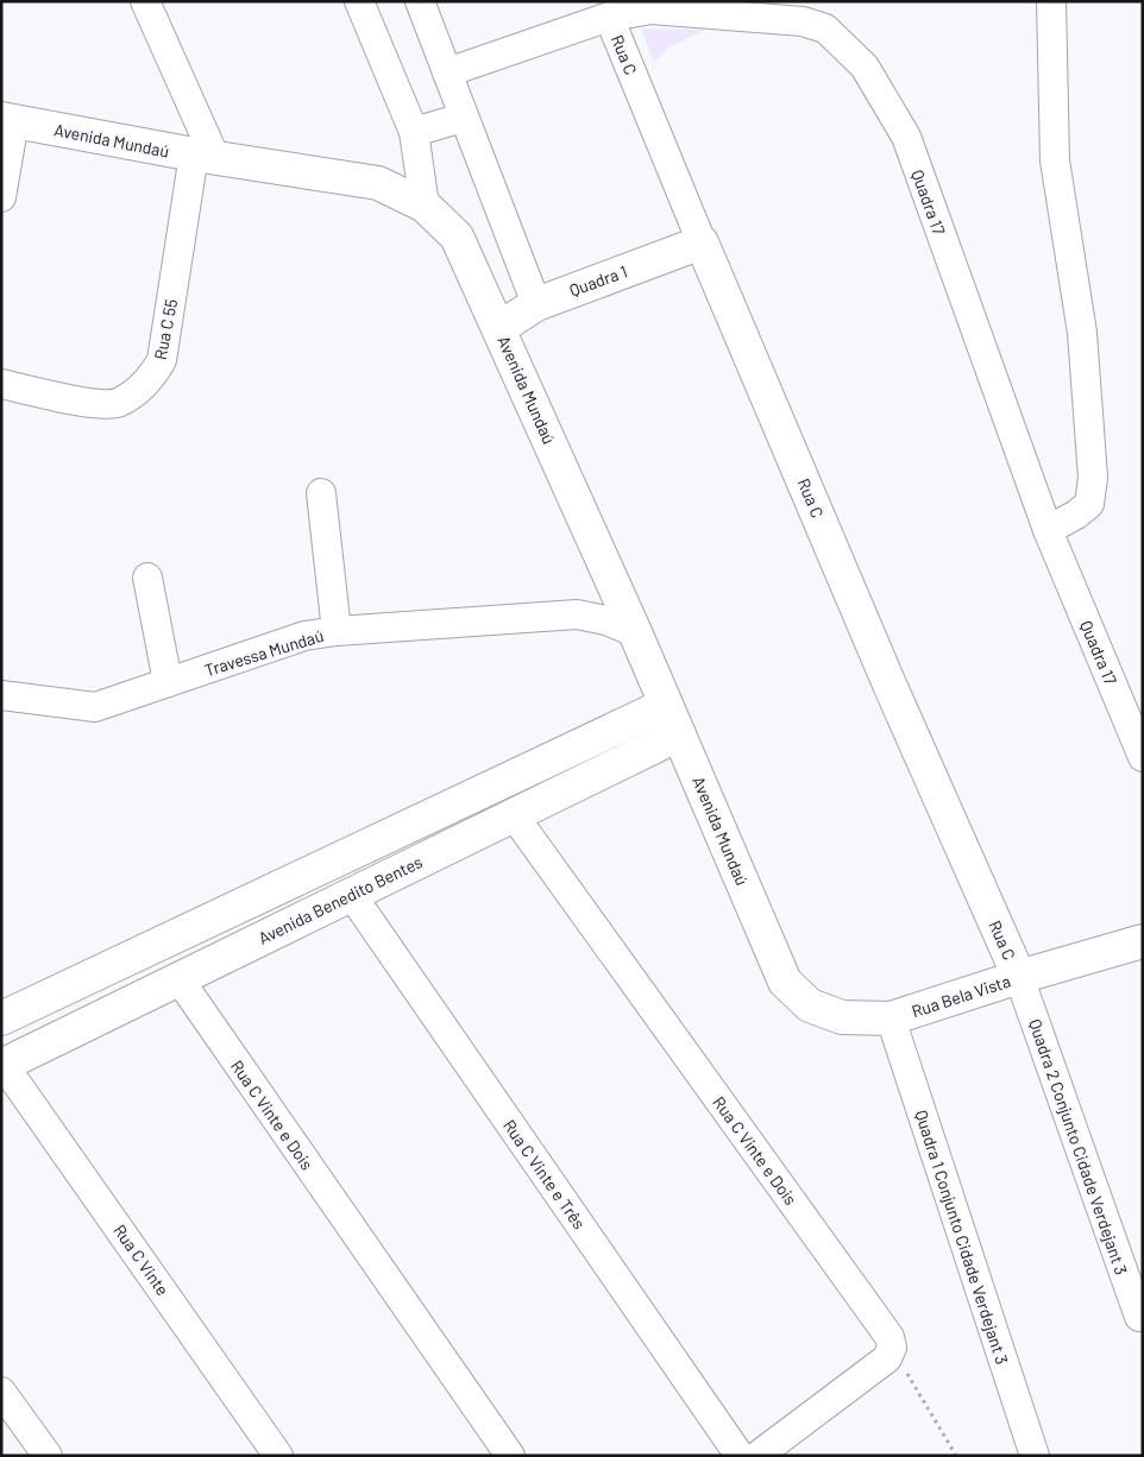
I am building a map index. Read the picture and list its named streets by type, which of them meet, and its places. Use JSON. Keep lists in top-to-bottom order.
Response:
{
  "streets": {
    "street": [
      "Rua C",
      "Avenida Mundaú",
      "Quadra 17",
      "Quadra 1",
      "Rua C 55",
      "Travessa Mundaú",
      "Avenida Benedito Bentes",
      "Rua Bela Vista",
      "Rua C Vinte e Dois",
      "Quadra 2 Conjunto Cidade Verdejant 3",
      "Rua C Vinte e Três",
      "Quadra 1 Conjunto Cidade Verdejant 3",
      "Rua C Vinte"
    ]
  },
  "crossings": [
    ["Rua C", "Quadra 17"],
    ["Rua C", "Quadra 1"],
    ["Rua C", "Rua Bela Vista"],
    ["Rua C", "Quadra 2 Conjunto Cidade Verdejant 3"],
    ["Avenida Mundaú", "Quadra 1"],
    ["Avenida Mundaú", "Rua C 55"],
    ["Avenida Mundaú", "Travessa Mundaú"],
    ["Avenida Mundaú", "Avenida Benedito Bentes"],
    ["Avenida Mundaú", "Rua Bela Vista"],
    ["Avenida Benedito Bentes", "Rua C Vinte e Dois"],
    ["Avenida Benedito Bentes", "Rua C Vinte e Três"],
    ["Avenida Benedito Bentes", "Rua C Vinte"],
    ["Rua Bela Vista", "Quadra 2 Conjunto Cidade Verdejant 3"],
    ["Rua Bela Vista", "Quadra 1 Conjunto Cidade Verdejant 3"]
  ]
}
